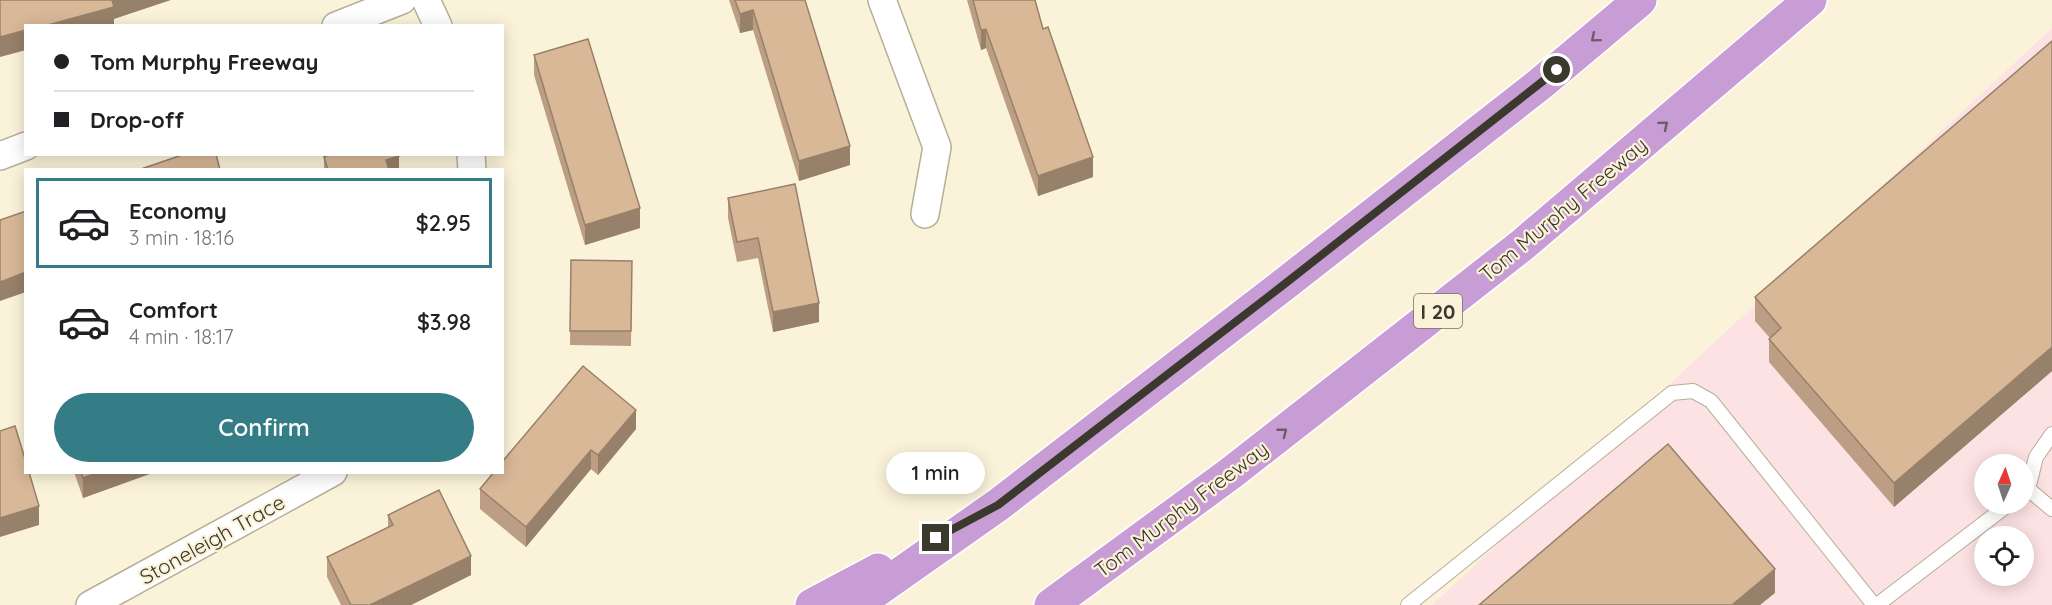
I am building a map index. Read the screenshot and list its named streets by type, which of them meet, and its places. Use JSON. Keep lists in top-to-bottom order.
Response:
{
  "streets": {
    "highway": ["Tom Murphy Freeway", "I 20"],
    "street": ["Stoneleigh Trace"]
  },
  "north": "top",
  "page": {
    "banner": ["Tom Murphy Freeway", "Drop-off"],
    "list": [
      {
        "name": "Economy",
        "note": "3 min · 18:16",
        "value": "$2.95"
      },
      {
        "name": "Comfort",
        "note": "4 min · 18:17",
        "value": "$3.98"
      }
    ],
    "buttons": "Confirm",
    "bubble": "1 min"
  }
}
